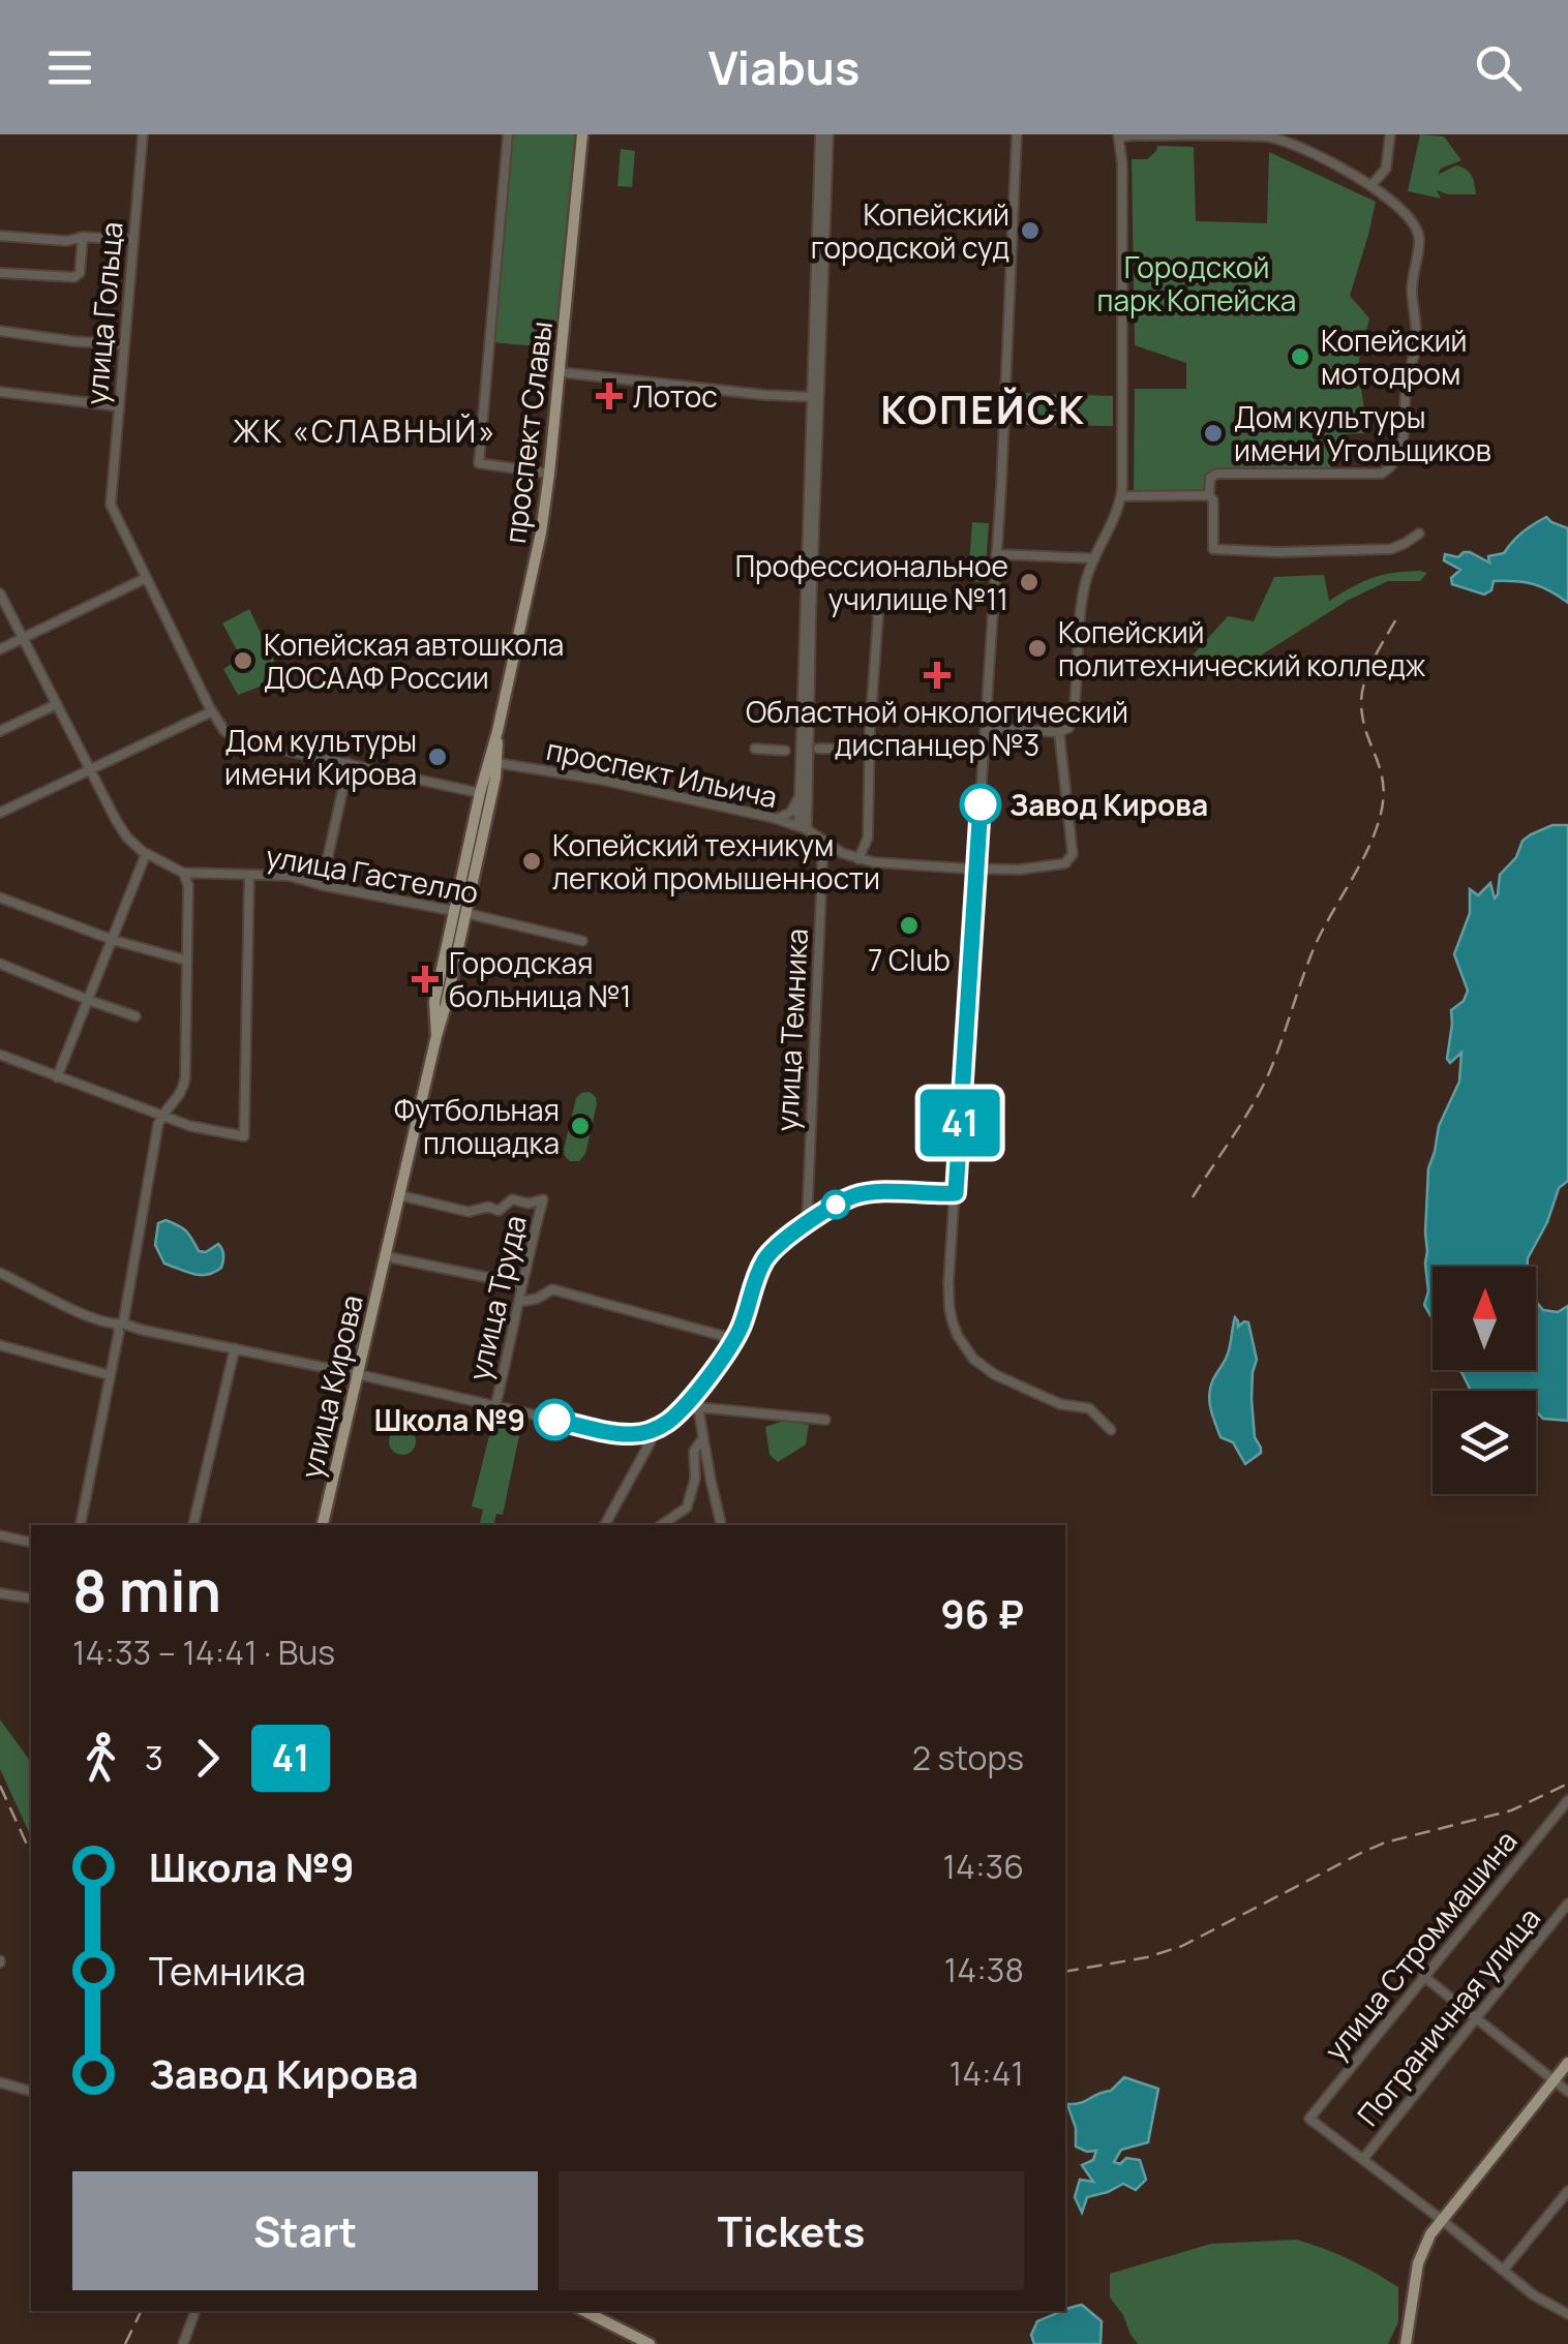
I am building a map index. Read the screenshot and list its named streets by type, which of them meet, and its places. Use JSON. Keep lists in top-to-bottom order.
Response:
{
  "streets": {
    "main road": ["проспект Славы", "улица Кирова"],
    "street": [
      "улица Гольца",
      "проспект Ильича",
      "улица Гастелло",
      "улица Темника",
      "улица Труда",
      "улица Строммашина",
      "Пограничная улица"
    ]
  },
  "crossings": [
    ["проспект Славы", "проспект Ильича"],
    ["проспект Славы", "улица Гастелло"],
    ["проспект Славы", "улица Труда"],
    ["проспект Славы", "улица Кирова"],
    ["проспект Ильича", "улица Темника"],
    ["улица Строммашина", "Пограничная улица"]
  ],
  "districts": ["КОПЕЙСК", "ЖК «СЛАВНЫЙ»"],
  "parks": ["Городской парк Копейска"],
  "places": {
    "other": [
      "Копейский городской суд",
      "Копейский мотодром",
      "Дом культуры имени Угольщиков",
      "Профессиональное училище №11",
      "Копейский политехнический колледж",
      "Копейская автошкола ДОСААФ России",
      "Дом культуры имени Кирова",
      "Завод Кирова",
      "Копейский техникум легкой промышенности",
      "7 Club",
      "Футбольная площадка",
      "Школа №9"
    ],
    "health": ["Лотос", "Областной онкологический диспанцер №3", "Городская больница №1"]
  },
  "lines": ["bus line 41"],
  "north": "top",
  "page": {
    "header": "Viabus",
    "on_map": "41",
    "heading": ["8 min", "14:33 – 14:41 · Bus", "96 ₽"],
    "legs": ["3", "41", "2 stops"],
    "list": [
      {
        "name": "Школа №9",
        "value": "14:36"
      },
      {
        "name": "Темника",
        "value": "14:38"
      },
      {
        "name": "Завод Кирова",
        "value": "14:41"
      }
    ],
    "buttons": ["Start", "Tickets"]
  }
}
